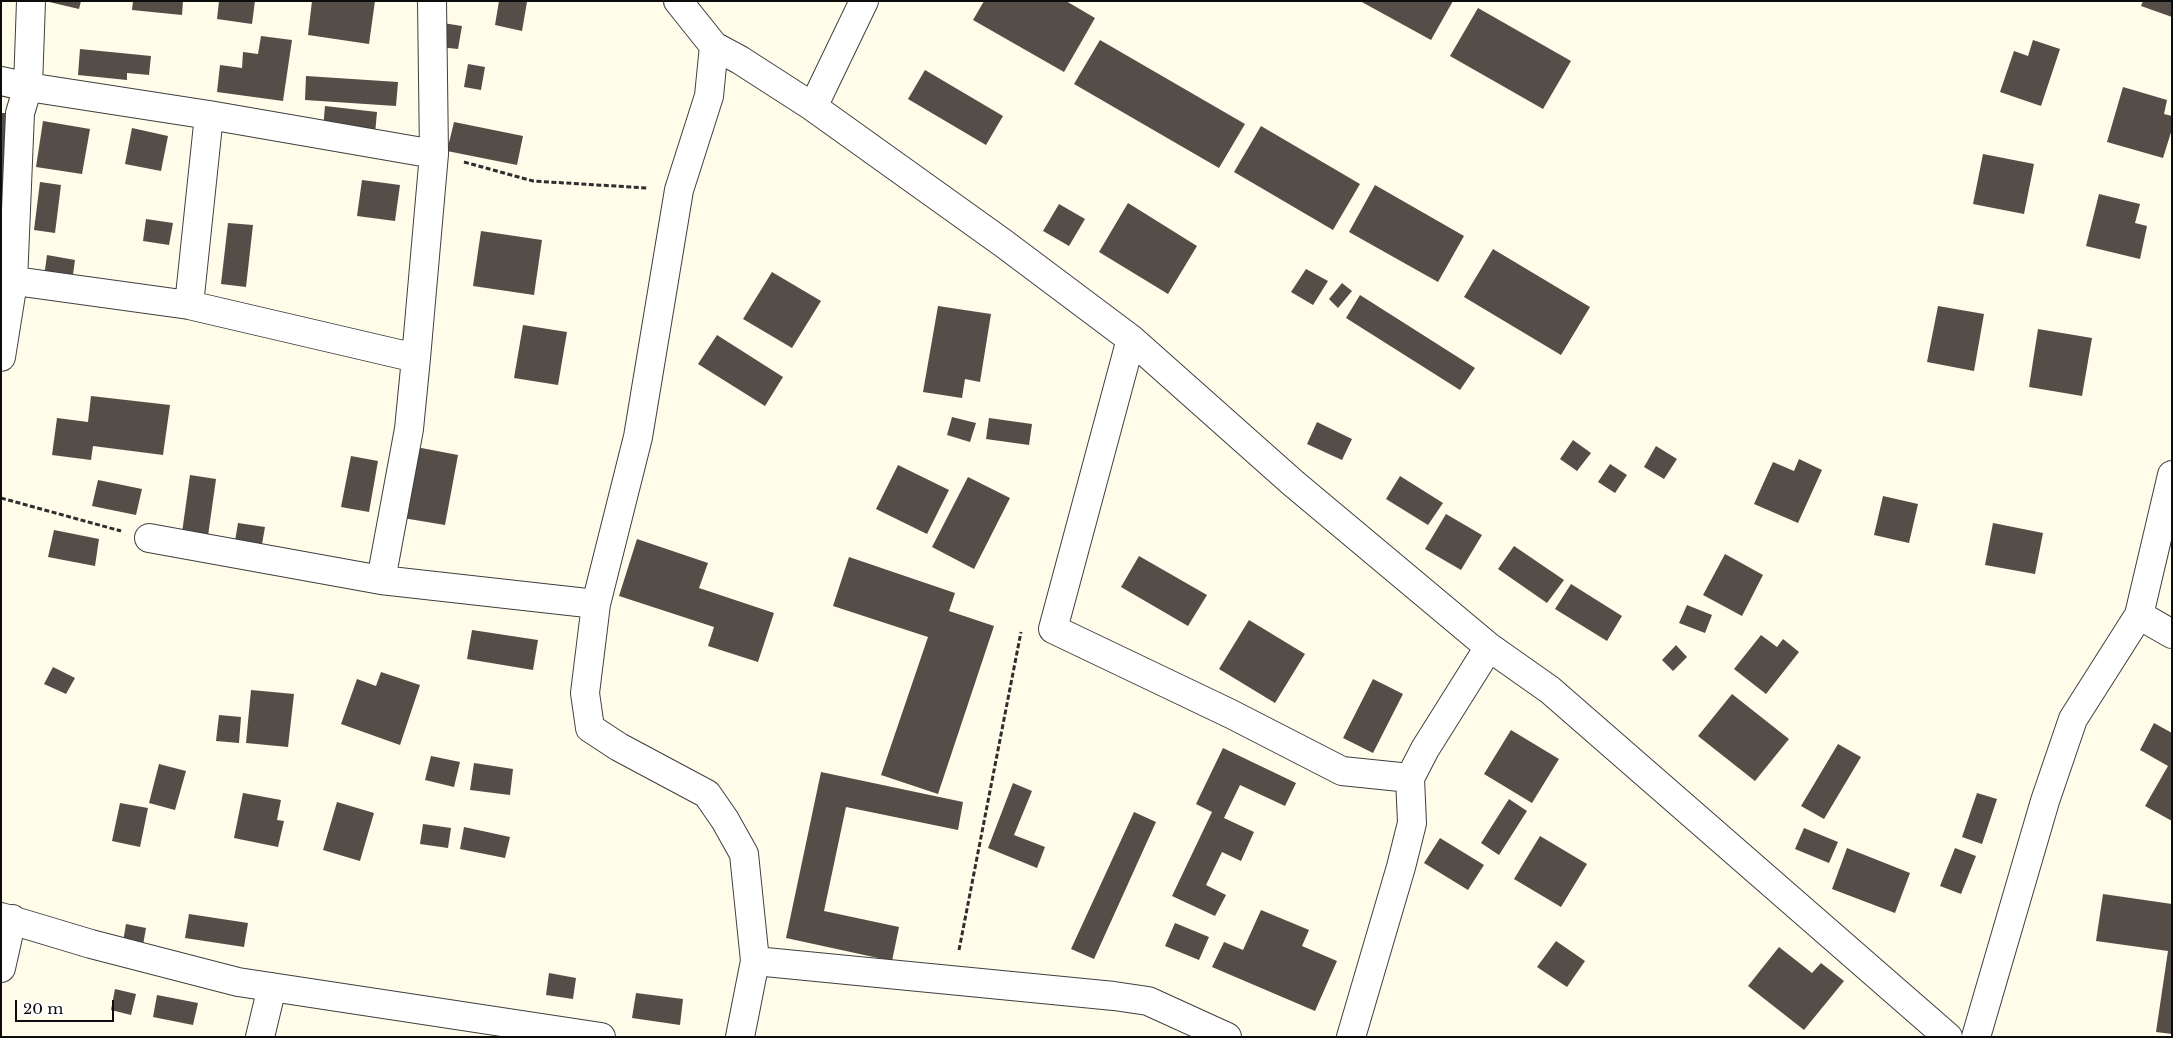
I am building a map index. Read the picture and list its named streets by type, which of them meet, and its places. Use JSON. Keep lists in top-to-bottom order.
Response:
{
  "scale_bar": "20 m"
}
